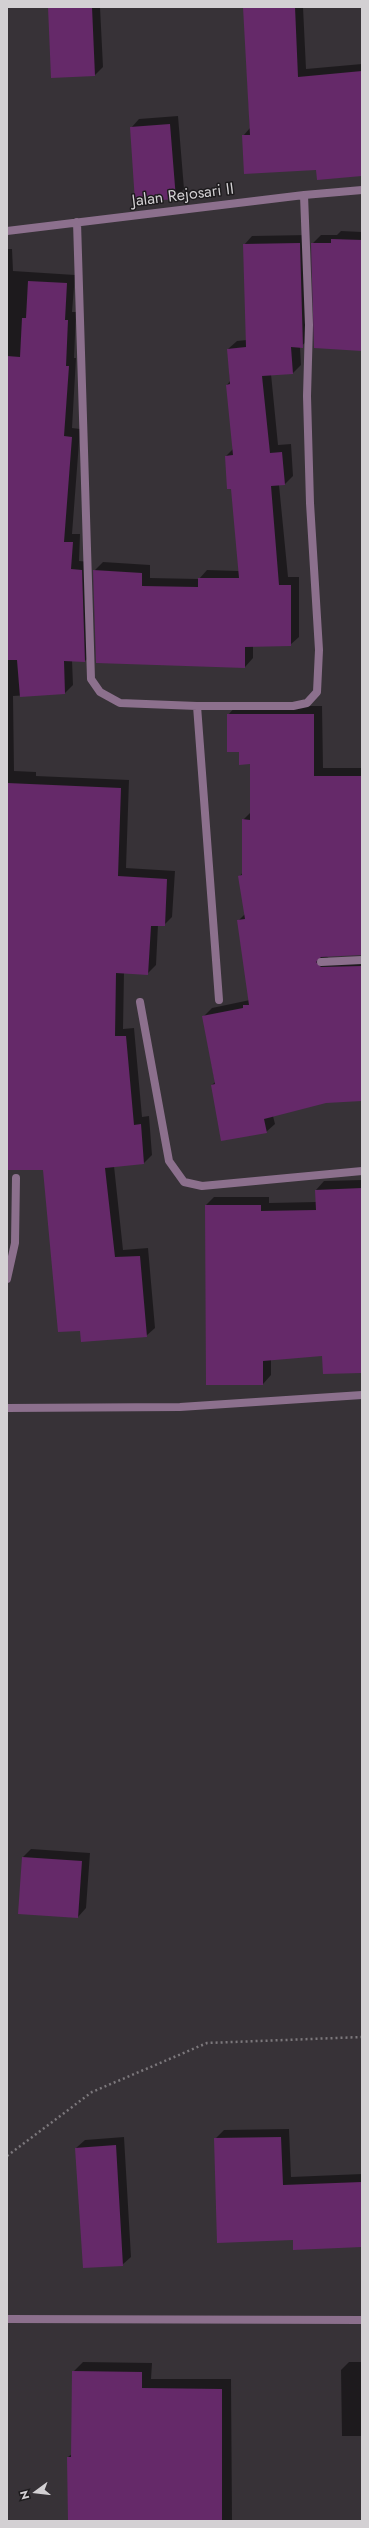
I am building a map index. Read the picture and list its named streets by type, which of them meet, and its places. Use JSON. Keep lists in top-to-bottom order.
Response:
{
  "streets": {
    "street": ["Jalan Rejosari II"]
  },
  "north": "left"
}
